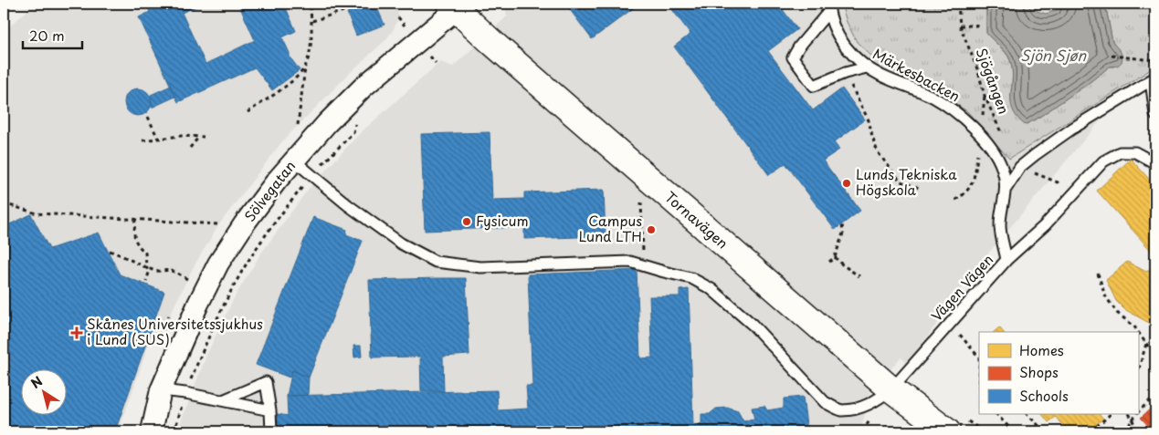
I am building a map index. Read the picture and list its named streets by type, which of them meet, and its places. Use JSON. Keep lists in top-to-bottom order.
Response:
{
  "streets": {
    "main road": ["Tornavägen"],
    "street": ["Sölvegatan"],
    "lane": ["Märkesbacken", "Vägen Vägen"],
    "path": ["Sjögången"]
  },
  "crossings": [
    ["Märkesbacken", "Sjögången"],
    ["Märkesbacken", "Vägen Vägen"],
    ["Sjögången", "Vägen Vägen"],
    ["Sölvegatan", "Tornavägen"],
    ["Sölvegatan", "Vägen Vägen"],
    ["Tornavägen", "Vägen Vägen"]
  ],
  "water": ["Sjön Sjøn"],
  "places": {
    "other": ["Lunds Tekniska Högskola", "Fysicum", "Campus Lund LTH"],
    "health": ["Skånes Universitetssjukhus i Lund (SUS)"]
  },
  "legend": ["Homes", "Shops", "Schools"],
  "scale_bar": "20 m",
  "north": "top left"
}
